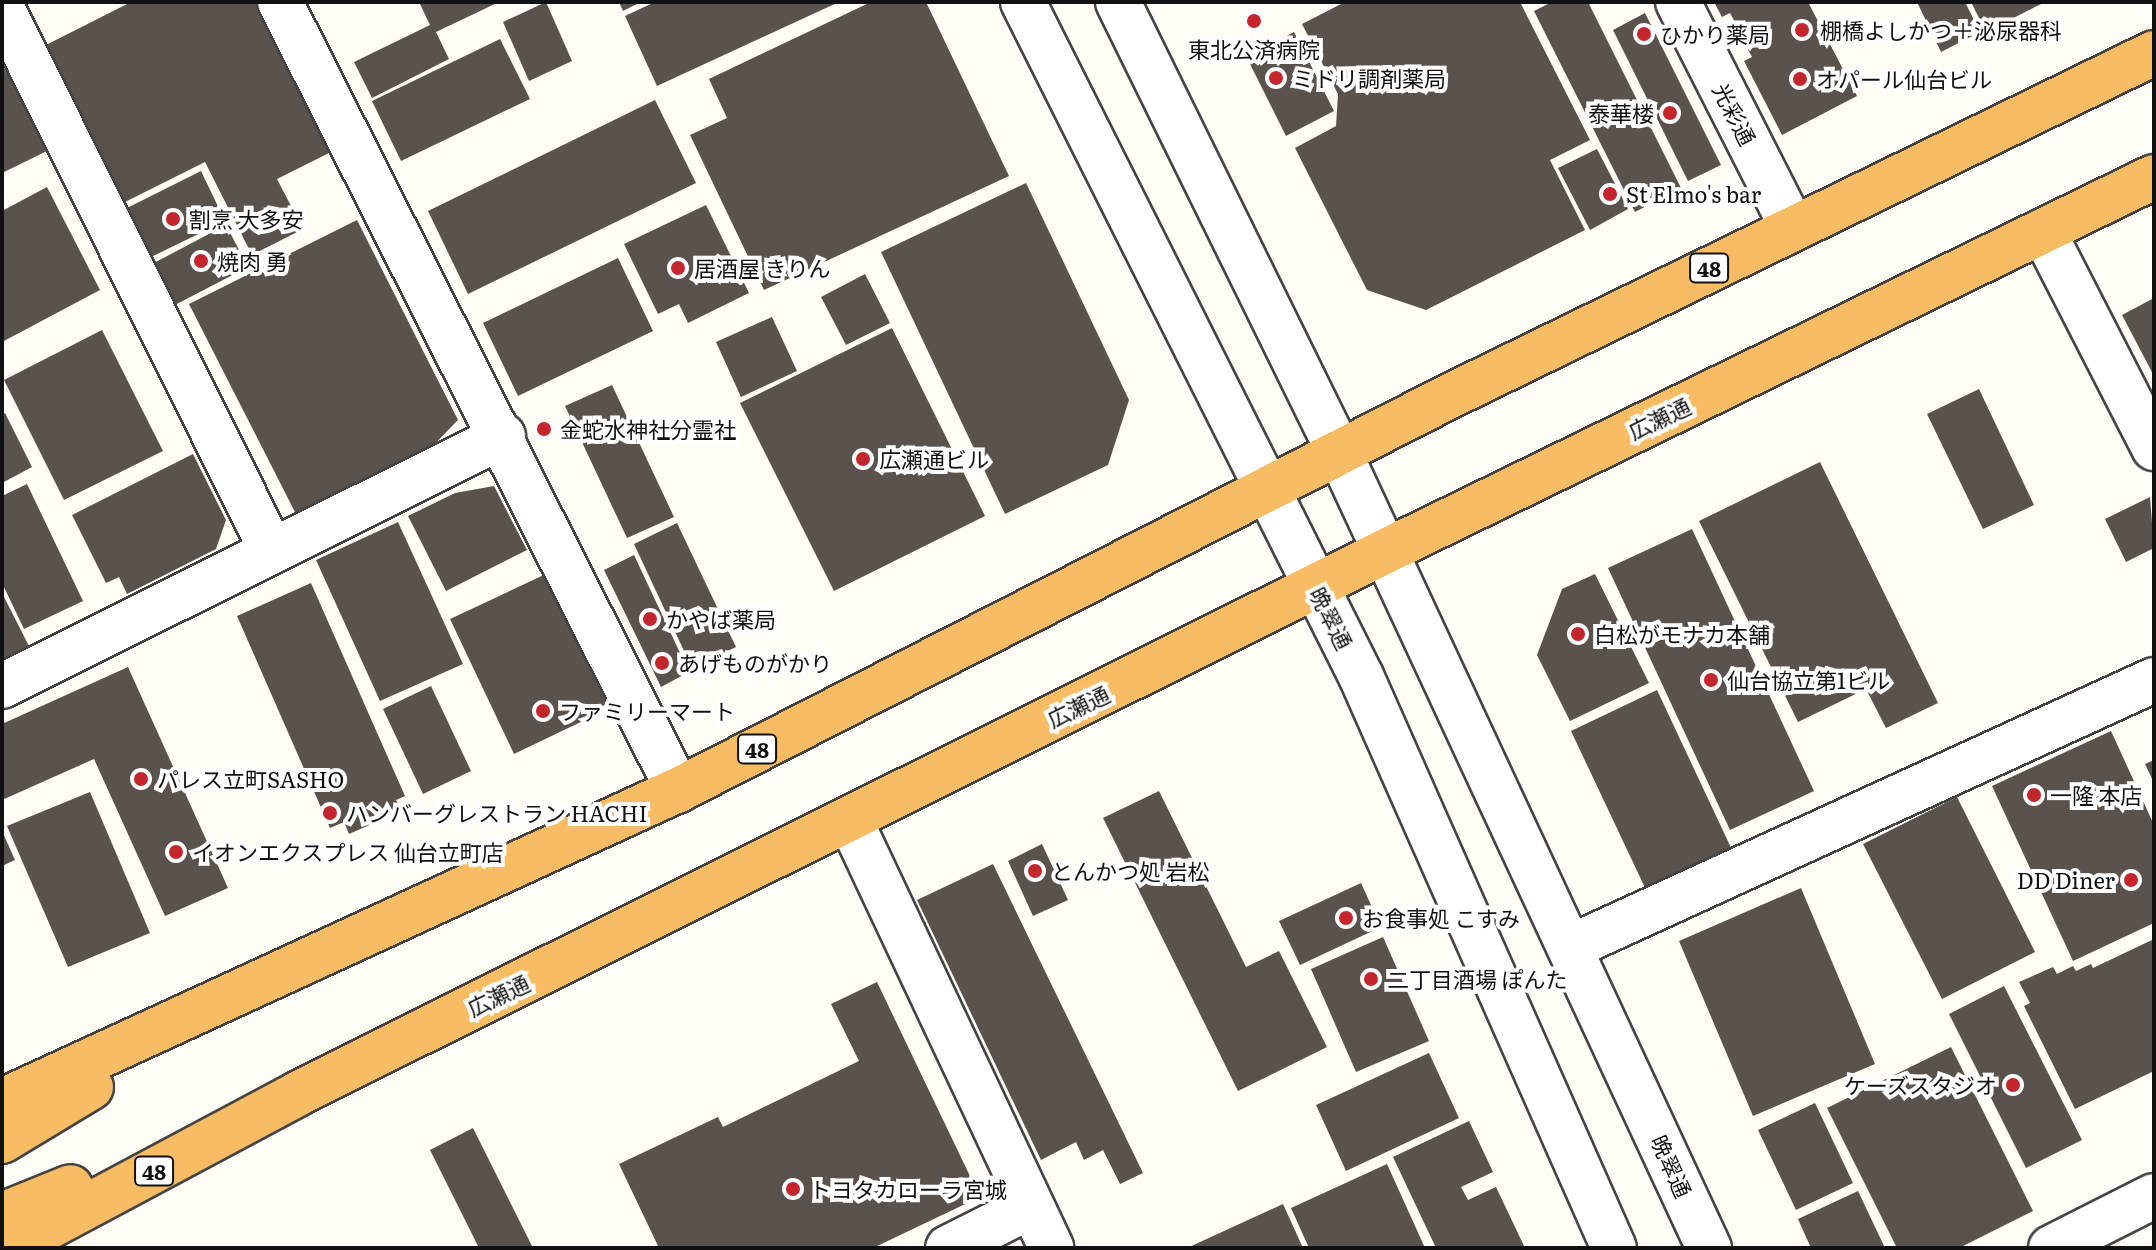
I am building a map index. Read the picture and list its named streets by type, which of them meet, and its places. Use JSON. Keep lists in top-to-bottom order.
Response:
{
  "streets": {
    "highway": ["48", "広瀬通"],
    "street": ["光彩通", "晩翠通"]
  },
  "crossings": [
    ["光彩通", "48"],
    ["48", "広瀬通"],
    ["48", "晩翠通"],
    ["広瀬通", "晩翠通"]
  ],
  "places": [
    "東北公済病院",
    "棚橋よしかつ＋泌尿器科",
    "ひかり薬局",
    "ミドリ調剤薬局",
    "オパール仙台ビル",
    "泰華楼",
    "St Elmo's bar",
    "割烹 大多安",
    "焼肉 勇",
    "居酒屋 きりん",
    "金蛇水神社分霊社",
    "広瀬通ビル",
    "かやば薬局",
    "白松がモナカ本舗",
    "あげものがかり",
    "仙台協立第1ビル",
    "ファミリーマート",
    "パレス立町SASHO",
    "一隆 本店",
    "ハンバーグレストラン HACHI",
    "イオンエクスプレス 仙台立町店",
    "とんかつ処 岩松",
    "DD Diner",
    "お食事処 こすみ",
    "二丁目酒場 ぽんた",
    "ケーズスタジオ",
    "トヨタカローラ宮城"
  ]
}
